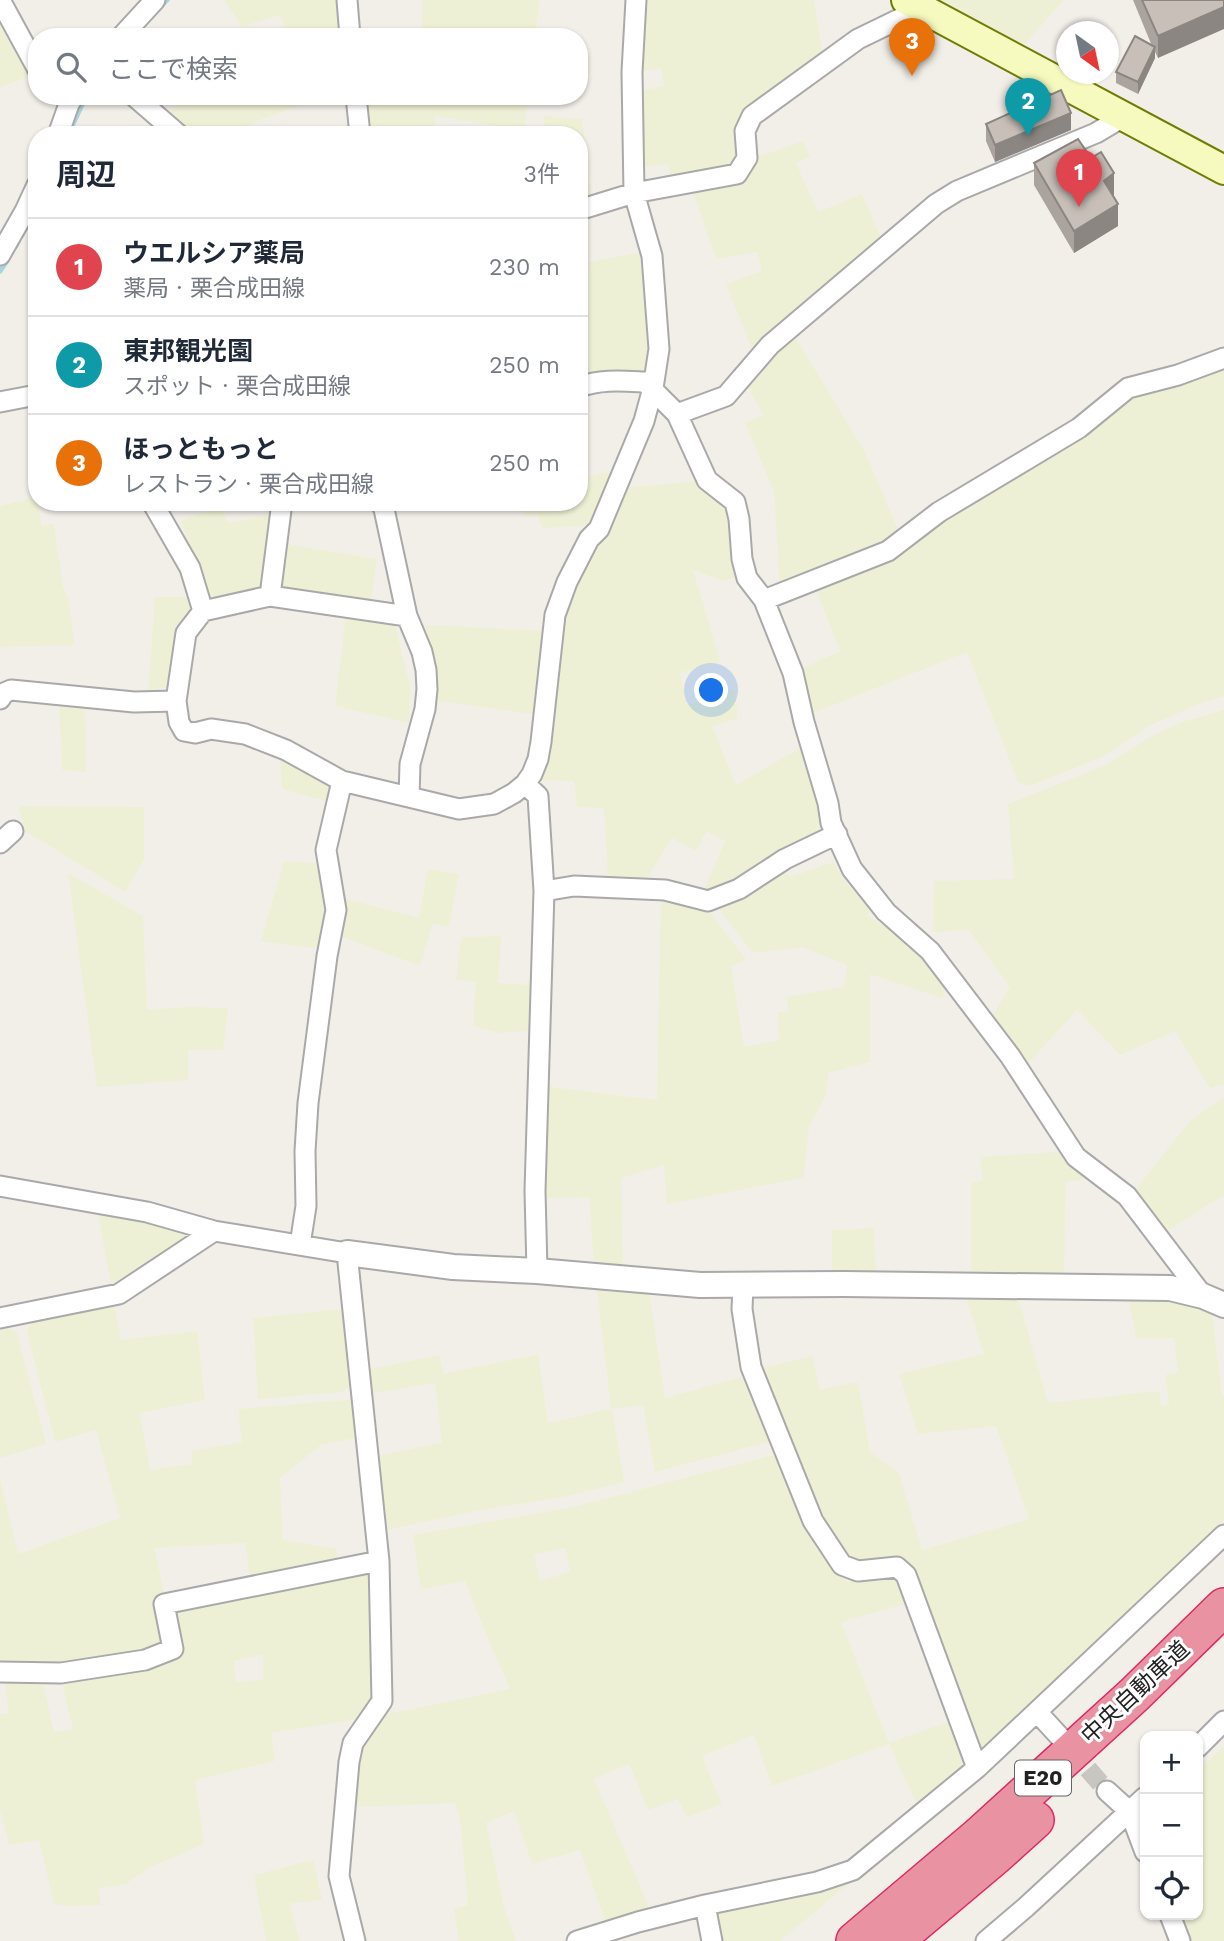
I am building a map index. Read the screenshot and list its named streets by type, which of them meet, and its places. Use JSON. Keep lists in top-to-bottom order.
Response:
{
  "streets": {
    "highway": ["中央自動車道", "E20"]
  },
  "north": "bottom right",
  "page": {
    "pins": ["3", "2", "1"],
    "search": "ここで検索",
    "heading": ["周辺", "3件"],
    "list": [
      {
        "mark": "1",
        "name": "ウエルシア薬局",
        "note": "薬局 · 栗合成田線",
        "value": "230 m"
      },
      {
        "mark": "2",
        "name": "東邦観光園",
        "note": "スポット · 栗合成田線",
        "value": "250 m"
      },
      {
        "mark": "3",
        "name": "ほっともっと",
        "note": "レストラン · 栗合成田線",
        "value": "250 m"
      }
    ],
    "map_buttons": ["+", "−"]
  }
}
